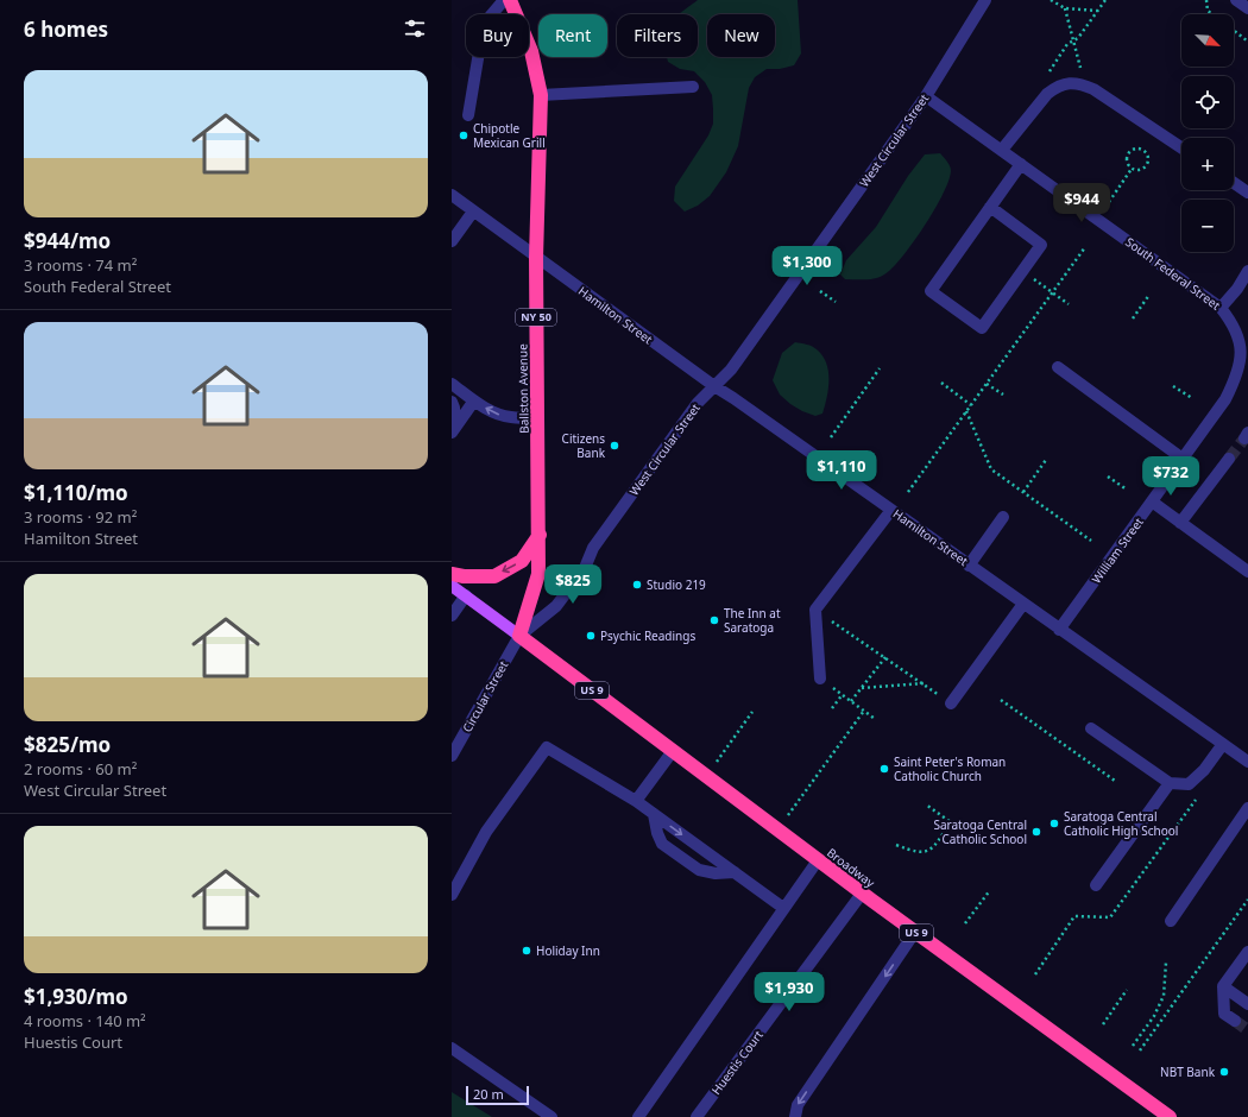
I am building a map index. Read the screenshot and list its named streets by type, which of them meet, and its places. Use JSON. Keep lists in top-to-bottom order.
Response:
{
  "streets": {
    "highway": [
      "NY 50",
      "Ballston Avenue",
      "US 9",
      "Broadway"
    ],
    "street": [
      "West Circular Street",
      "South Federal Street",
      "Hamilton Street",
      "William Street",
      "Circular Street",
      "Huestis Court"
    ]
  },
  "crossings": [
    ["West Circular Street", "South Federal Street"],
    ["West Circular Street", "Hamilton Street"],
    ["West Circular Street", "Ballston Avenue"],
    ["West Circular Street", "US 9"],
    ["West Circular Street", "Circular Street"],
    ["West Circular Street", "Broadway"],
    ["South Federal Street", "William Street"],
    ["Hamilton Street", "Ballston Avenue"],
    ["Hamilton Street", "William Street"],
    ["Ballston Avenue", "US 9"],
    ["Ballston Avenue", "Circular Street"],
    ["Ballston Avenue", "Broadway"],
    ["US 9", "Circular Street"],
    ["US 9", "Broadway"],
    ["Circular Street", "Broadway"],
    ["Broadway", "Huestis Court"]
  ],
  "places": [
    "Chipotle Mexican Grill",
    "Citizens Bank",
    "Studio 219",
    "The Inn at Saratoga",
    "Psychic Readings",
    "Saint Peter's Roman Catholic Church",
    "Saratoga Central Catholic High School",
    "Saratoga Central Catholic School",
    "Holiday Inn",
    "NBT Bank"
  ],
  "scale_bar": "20 m",
  "north": "bottom right",
  "page": {
    "heading": "6 homes",
    "map_buttons": ["+", "−"],
    "chip": [
      "Buy",
      "Rent",
      "Filters",
      "New"
    ],
    "list": [
      {
        "name": "$944/mo",
        "note": "3 rooms · 74 m² · South Federal Street"
      },
      {
        "name": "$1,110/mo",
        "note": "3 rooms · 92 m² · Hamilton Street"
      },
      {
        "name": "$825/mo",
        "note": "2 rooms · 60 m² · West Circular Street"
      },
      {
        "name": "$1,930/mo",
        "note": "4 rooms · 140 m² · Huestis Court"
      }
    ],
    "price": [
      "$944",
      "$1,300",
      "$1,110",
      "$732",
      "$825",
      "$1,930"
    ],
    "scale": "20 m"
  }
}
